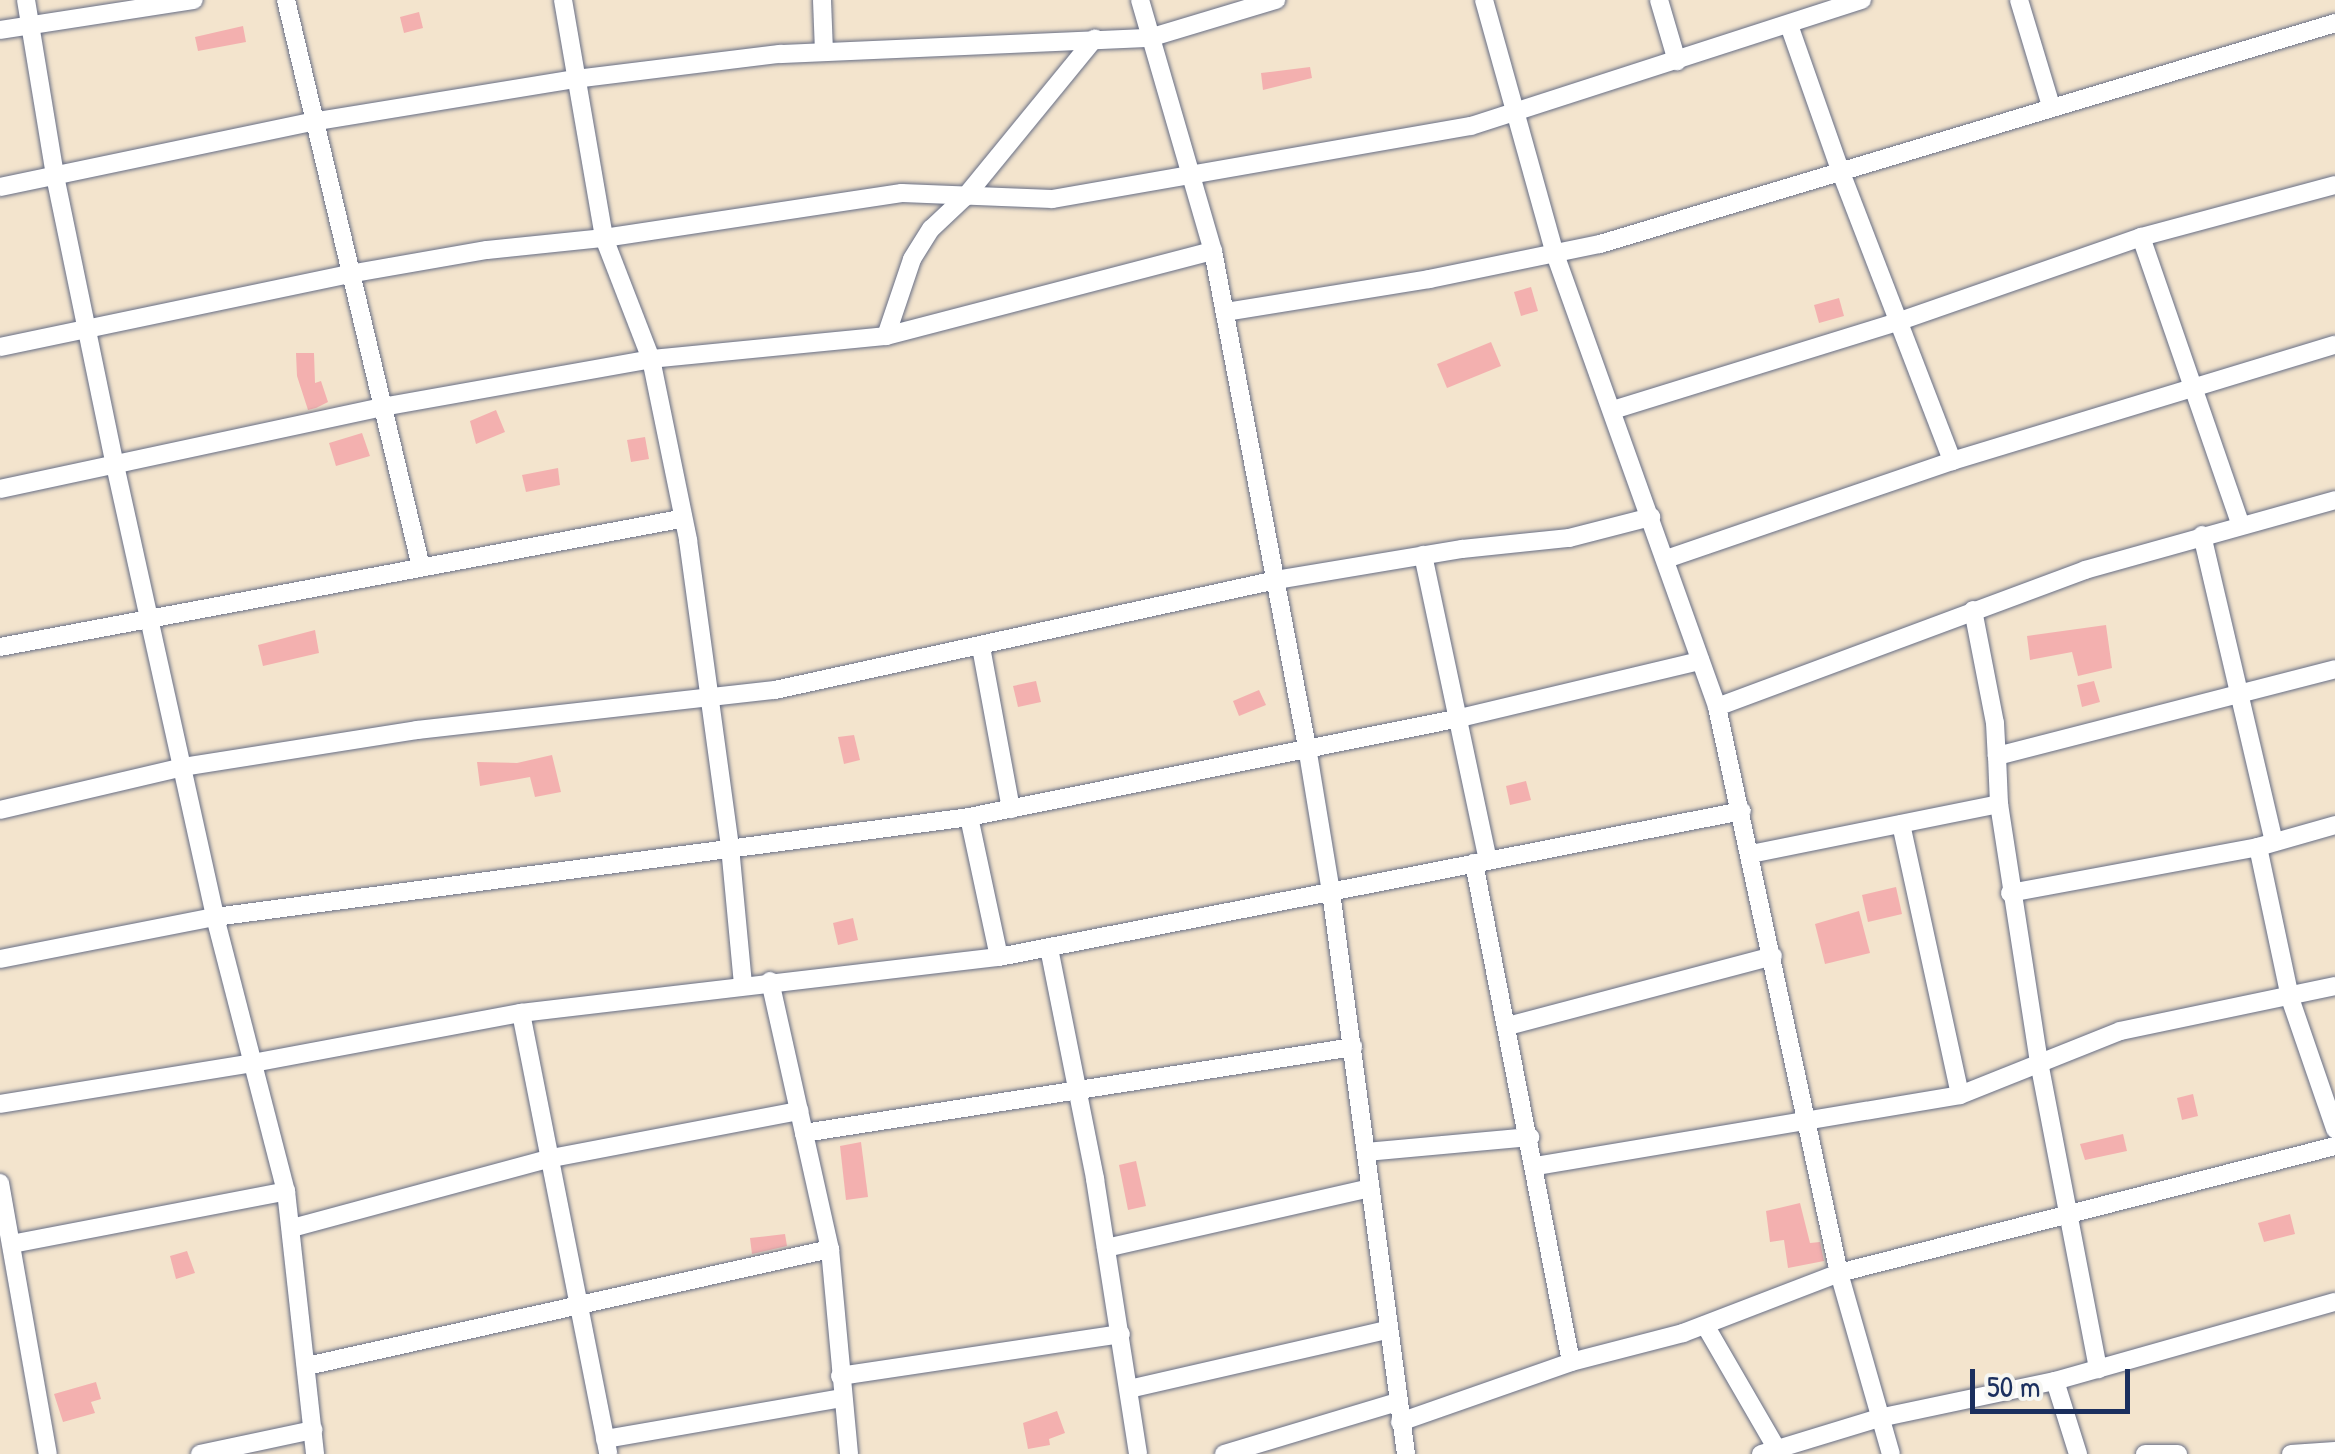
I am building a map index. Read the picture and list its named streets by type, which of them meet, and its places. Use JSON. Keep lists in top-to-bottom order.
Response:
{
  "scale_bar": "50 m"
}
